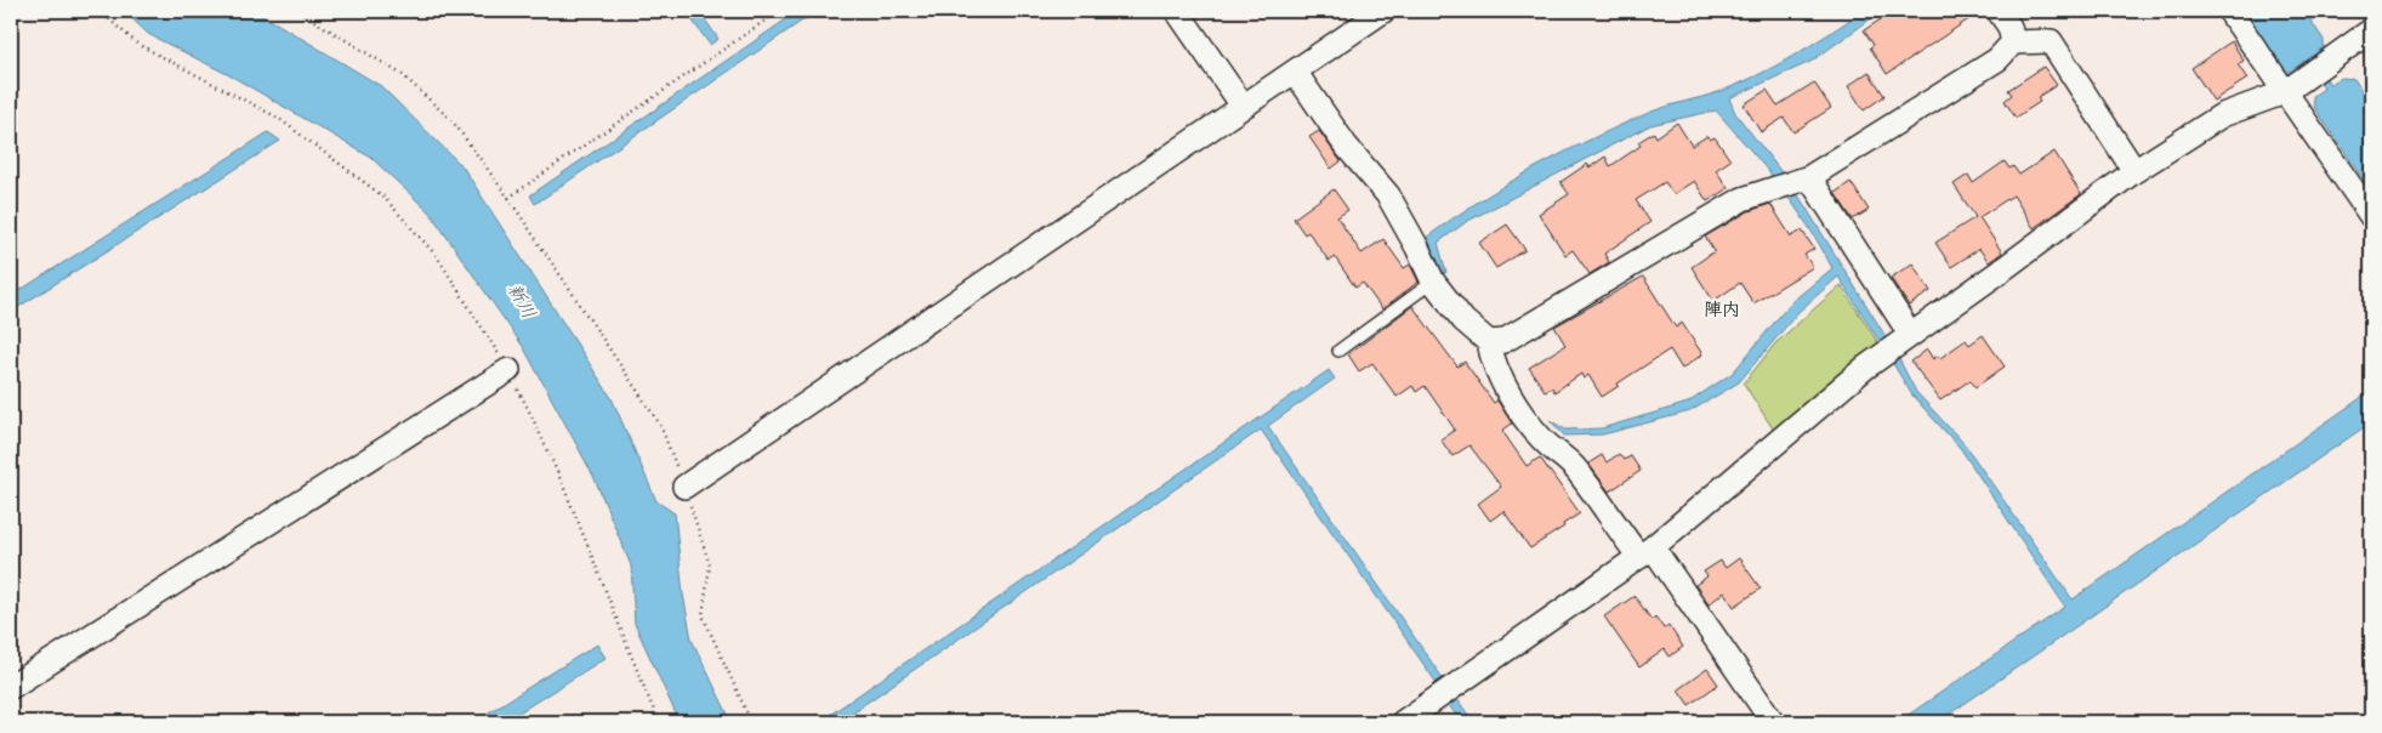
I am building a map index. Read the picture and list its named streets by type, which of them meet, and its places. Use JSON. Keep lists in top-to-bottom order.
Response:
{
  "districts": ["陣内"],
  "water": ["新川"]
}
